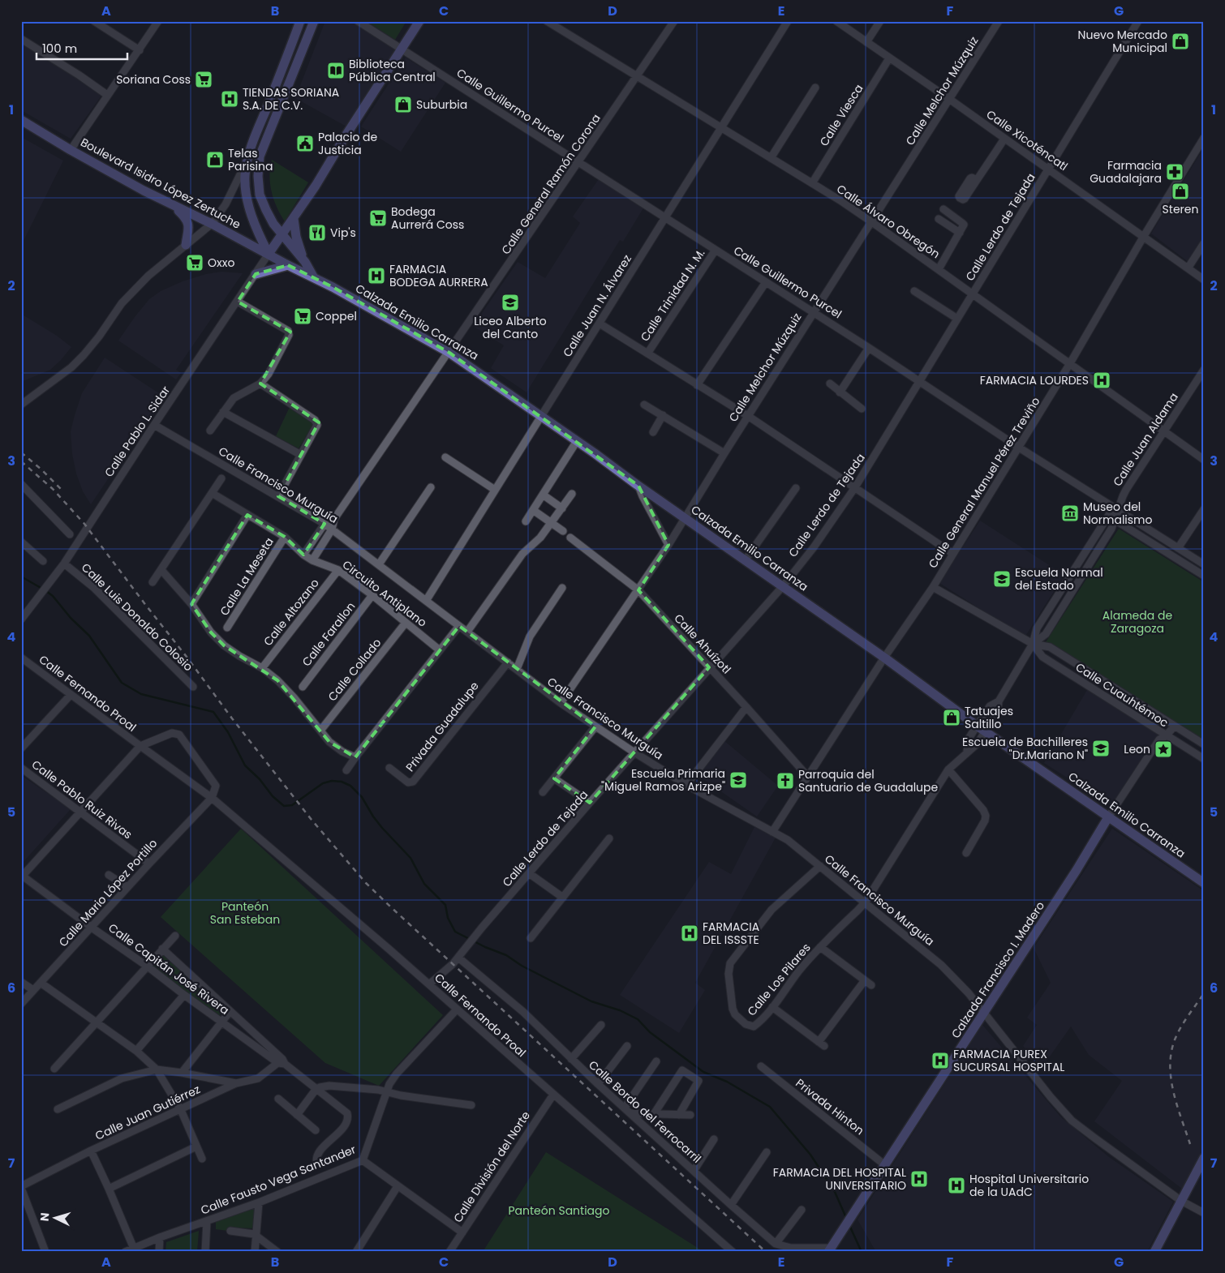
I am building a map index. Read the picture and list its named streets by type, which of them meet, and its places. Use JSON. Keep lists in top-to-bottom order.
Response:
{
  "streets": {
    "main road": ["Boulevard Isidro López Zertuche", "Calzada Emilio Carranza", "Calzada Francisco I. Madero"],
    "street": [
      "Calle Melchor Múzquiz",
      "Calle Guillermo Purcel",
      "Calle Viesca",
      "Calle Xicoténcatl",
      "Calle General Ramón Corona",
      "Calle Álvaro Obregón",
      "Calle Lerdo de Tejada",
      "Calle Trinidad N. M.",
      "Calle Juan N. Álvarez",
      "Calle Pablo L. Sidar",
      "Calle Juan Aldama",
      "Calle General Manuel Pérez Treviño",
      "Calle Francisco Murguía",
      "Calle La Meseta",
      "Circuito Antiplano",
      "Calle Altozano",
      "Calle Luis Donaldo Colosio",
      "Calle Farallon",
      "Calle Ahuízotl",
      "Calle Collado",
      "Calle Fernando Proal",
      "Calle Cuauhtémoc",
      "Privada Guadalupe",
      "Calle Pablo Ruiz Rivas",
      "Calle Mario López Portillo",
      "Calle Capitán José Rivera",
      "Calle Los Pilares",
      "Privada Hinton",
      "Calle Bordo del Ferrocarril",
      "Calle Juan Gutiérrez",
      "Calle División del Norte",
      "Calle Fausto Vega Santander"
    ]
  },
  "crossings": [
    ["Calle Melchor Múzquiz", "Calle Guillermo Purcel"],
    ["Calle Melchor Múzquiz", "Calle Xicoténcatl"],
    ["Calle Melchor Múzquiz", "Calle Álvaro Obregón"],
    ["Calle Melchor Múzquiz", "Calzada Emilio Carranza"],
    ["Calle Melchor Múzquiz", "Calle Francisco Murguía"],
    ["Calle Melchor Múzquiz", "Calle Ahuízotl"],
    ["Calle Guillermo Purcel", "Calle General Ramón Corona"],
    ["Calle Guillermo Purcel", "Calle Lerdo de Tejada"],
    ["Calle Guillermo Purcel", "Calle Trinidad N. M."],
    ["Calle Guillermo Purcel", "Calle Juan N. Álvarez"],
    ["Calle Guillermo Purcel", "Calle Juan Aldama"],
    ["Calle Guillermo Purcel", "Calle General Manuel Pérez Treviño"],
    ["Calle Viesca", "Calle Xicoténcatl"],
    ["Calle Viesca", "Calle Álvaro Obregón"],
    ["Calle Xicoténcatl", "Calle Lerdo de Tejada"],
    ["Calle Xicoténcatl", "Calle General Manuel Pérez Treviño"],
    ["Boulevard Isidro López Zertuche", "Calzada Emilio Carranza"],
    ["Boulevard Isidro López Zertuche", "Calle Pablo L. Sidar"],
    ["Calle General Ramón Corona", "Calle Álvaro Obregón"],
    ["Calle General Ramón Corona", "Calzada Emilio Carranza"],
    ["Calle General Ramón Corona", "Calle Francisco Murguía"],
    ["Calle Álvaro Obregón", "Calle Lerdo de Tejada"],
    ["Calle Álvaro Obregón", "Calle Juan N. Álvarez"],
    ["Calle Álvaro Obregón", "Calle Juan Aldama"],
    ["Calle Álvaro Obregón", "Calle General Manuel Pérez Treviño"],
    ["Calle Lerdo de Tejada", "Calzada Emilio Carranza"],
    ["Calle Lerdo de Tejada", "Calle Francisco Murguía"],
    ["Calle Lerdo de Tejada", "Calle Ahuízotl"],
    ["Calle Lerdo de Tejada", "Calle Fernando Proal"],
    ["Calle Lerdo de Tejada", "Calle Bordo del Ferrocarril"],
    ["Calle Juan N. Álvarez", "Calzada Emilio Carranza"],
    ["Calle Juan N. Álvarez", "Calle Francisco Murguía"],
    ["Calzada Emilio Carranza", "Calle Pablo L. Sidar"],
    ["Calzada Emilio Carranza", "Calle Juan Aldama"],
    ["Calzada Emilio Carranza", "Calle General Manuel Pérez Treviño"],
    ["Calzada Emilio Carranza", "Calzada Francisco I. Madero"],
    ["Calle Pablo L. Sidar", "Calle Francisco Murguía"],
    ["Calle Pablo L. Sidar", "Calle Luis Donaldo Colosio"],
    ["Calle Juan Aldama", "Calle Francisco Murguía"],
    ["Calle Juan Aldama", "Calle Cuauhtémoc"],
    ["Calle Juan Aldama", "Calle Los Pilares"],
    ["Calle General Manuel Pérez Treviño", "Calle Francisco Murguía"],
    ["Calle General Manuel Pérez Treviño", "Calle Ahuízotl"],
    ["Calle General Manuel Pérez Treviño", "Calle Cuauhtémoc"],
    ["Calle Francisco Murguía", "Privada Guadalupe"],
    ["Calle Francisco Murguía", "Calzada Francisco I. Madero"],
    ["Calle Francisco Murguía", "Calle Los Pilares"],
    ["Calle La Meseta", "Circuito Antiplano"],
    ["Circuito Antiplano", "Calle Altozano"],
    ["Circuito Antiplano", "Calle Farallon"],
    ["Circuito Antiplano", "Calle Collado"],
    ["Calle Fernando Proal", "Calle Mario López Portillo"],
    ["Calle Fernando Proal", "Calle División del Norte"],
    ["Calle Fernando Proal", "Calle Fausto Vega Santander"],
    ["Calle Cuauhtémoc", "Calzada Francisco I. Madero"],
    ["Calle Pablo Ruiz Rivas", "Calle Mario López Portillo"],
    ["Calle Mario López Portillo", "Calle Capitán José Rivera"],
    ["Calle Capitán José Rivera", "Calle Juan Gutiérrez"],
    ["Calzada Francisco I. Madero", "Privada Hinton"],
    ["Calzada Francisco I. Madero", "Calle Bordo del Ferrocarril"]
  ],
  "parks": ["Alameda de Zaragoza", "Panteón San Esteban", "Panteón Santiago"],
  "places": {
    "shop": [
      "Nuevo Mercado Municipal",
      "Suburbia",
      "Telas Parisina",
      "Steren",
      "Tatuajes Saltillo"
    ],
    "library": ["Biblioteca Pública Central"],
    "supermarket": [
      "Soriana Coss",
      "Bodega Aurrerá Coss",
      "Oxxo",
      "Coppel"
    ],
    "hospital": [
      "TIENDAS SORIANA S.A. DE C.V.",
      "FARMACIA BODEGA AURRERA",
      "FARMACIA LOURDES",
      "FARMACIA DEL ISSSTE",
      "FARMACIA PUREX SUCURSAL HOSPITAL",
      "FARMACIA DEL HOSPITAL UNIVERSITARIO",
      "Hospital Universitario de la UAdC"
    ],
    "public building": ["Palacio de Justicia"],
    "pharmacy": ["Farmacia Guadalajara"],
    "restaurant": ["Vip's"],
    "school or university": [
      "Liceo Alberto del Canto",
      "Escuela Normal del Estado",
      "Escuela de Bachilleres \"Dr.Mariano N\"",
      "Escuela Primaria \"Miguel Ramos Arizpe\""
    ],
    "museum": ["Museo del Normalismo"],
    "place": ["Leon"],
    "church": ["Parroquia del Santuario de Guadalupe"]
  },
  "scale_bar": "100 m",
  "north": "left",
  "grid": {
    "columns": [
      "A",
      "B",
      "C",
      "D",
      "E",
      "F",
      "G"
    ],
    "rows": [
      "1",
      "2",
      "3",
      "4",
      "5",
      "6",
      "7"
    ]
  }
}
